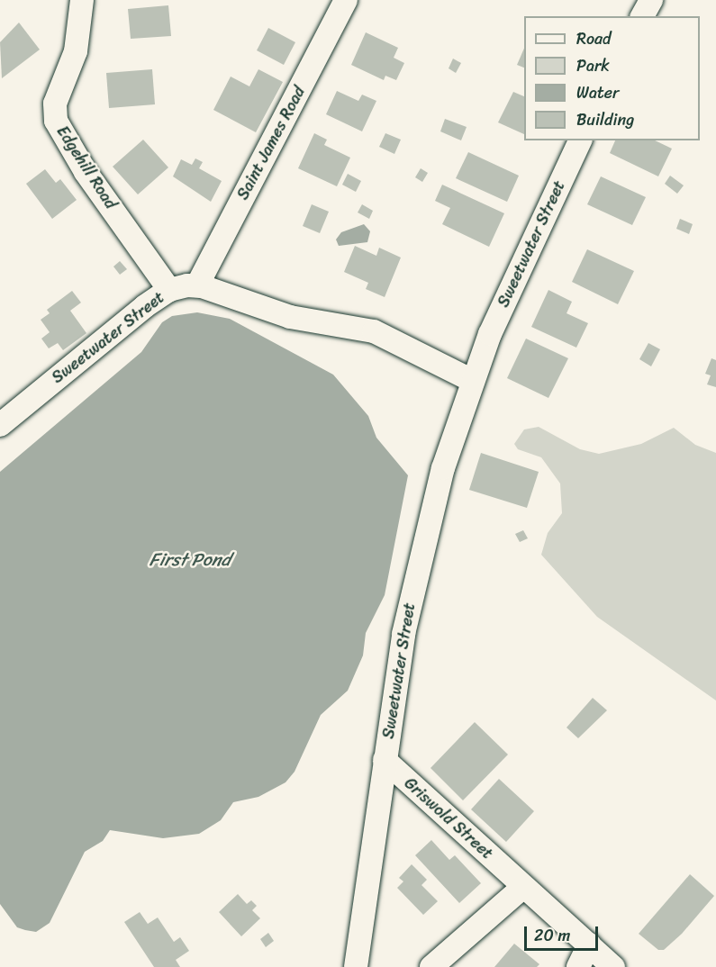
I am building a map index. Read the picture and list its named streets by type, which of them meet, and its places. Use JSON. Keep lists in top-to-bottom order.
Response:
{
  "streets": {
    "street": [
      "Saint James Road",
      "Edgehill Road",
      "Sweetwater Street",
      "Griswold Street"
    ]
  },
  "crossings": [
    ["Saint James Road", "Sweetwater Street"],
    ["Edgehill Road", "Sweetwater Street"],
    ["Sweetwater Street", "Griswold Street"]
  ],
  "water": ["First Pond"],
  "legend": [
    "Road",
    "Park",
    "Water",
    "Building"
  ],
  "scale_bar": "20 m"
}
